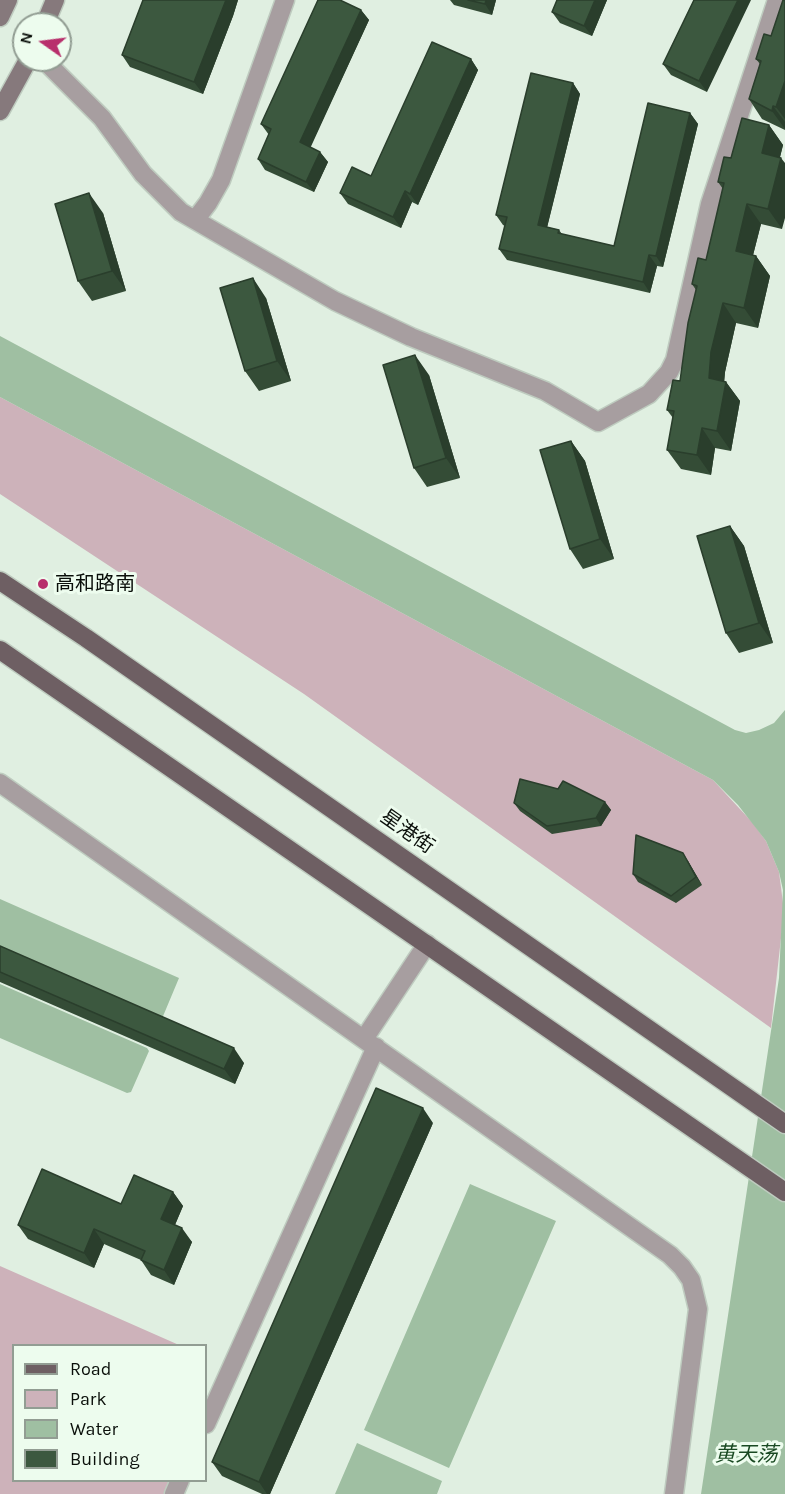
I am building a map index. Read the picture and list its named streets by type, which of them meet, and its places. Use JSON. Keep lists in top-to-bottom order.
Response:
{
  "streets": {
    "main road": ["星港街"]
  },
  "water": ["黄天荡"],
  "places": ["高和路南"],
  "legend": [
    "Road",
    "Park",
    "Water",
    "Building"
  ],
  "north": "left"
}
